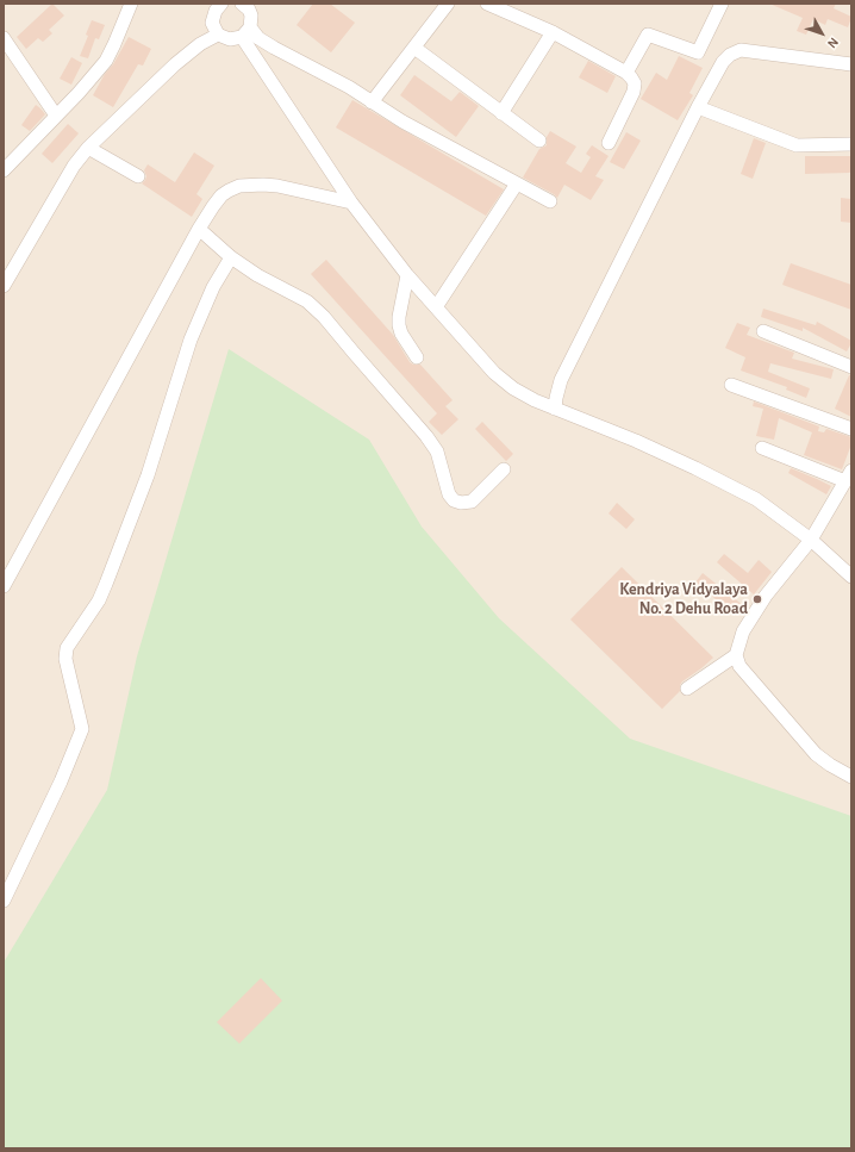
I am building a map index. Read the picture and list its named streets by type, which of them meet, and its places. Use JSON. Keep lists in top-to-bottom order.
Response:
{
  "places": ["Kendriya Vidyalaya No. 2 Dehu Road"],
  "north": "bottom right"
}
